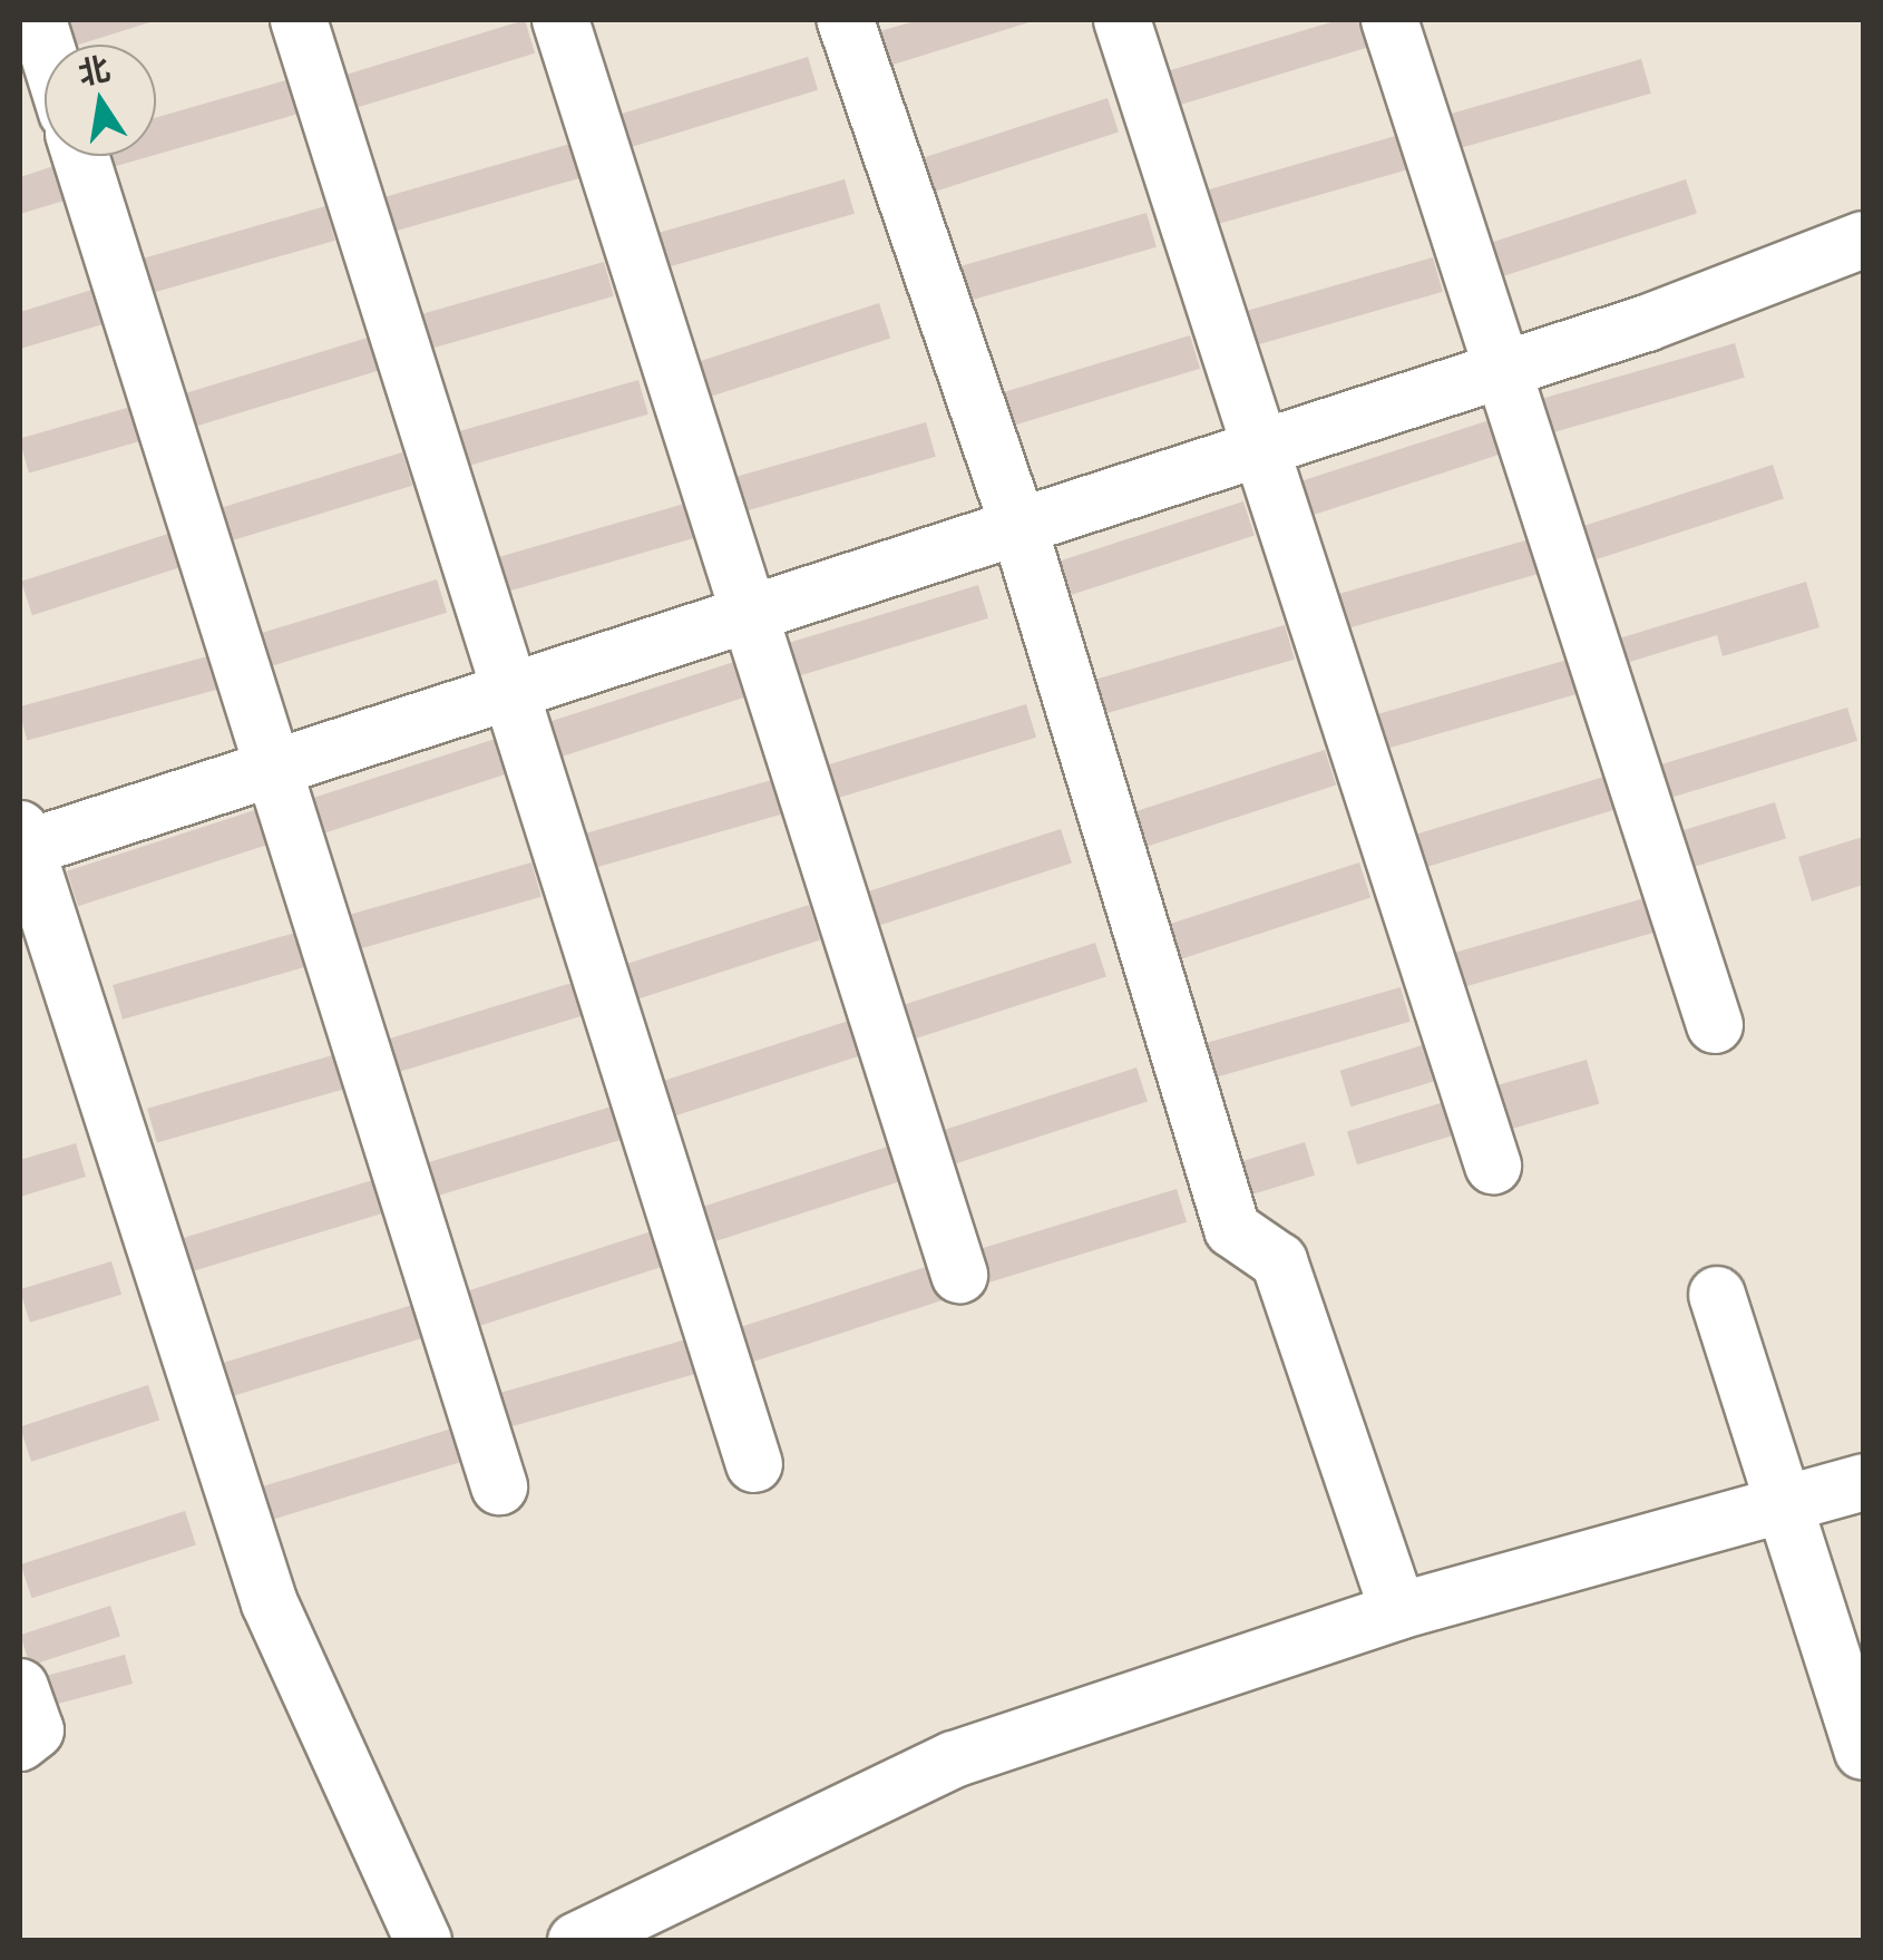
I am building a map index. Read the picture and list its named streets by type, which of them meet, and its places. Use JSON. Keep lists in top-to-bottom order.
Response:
{
  "north": "top"
}
